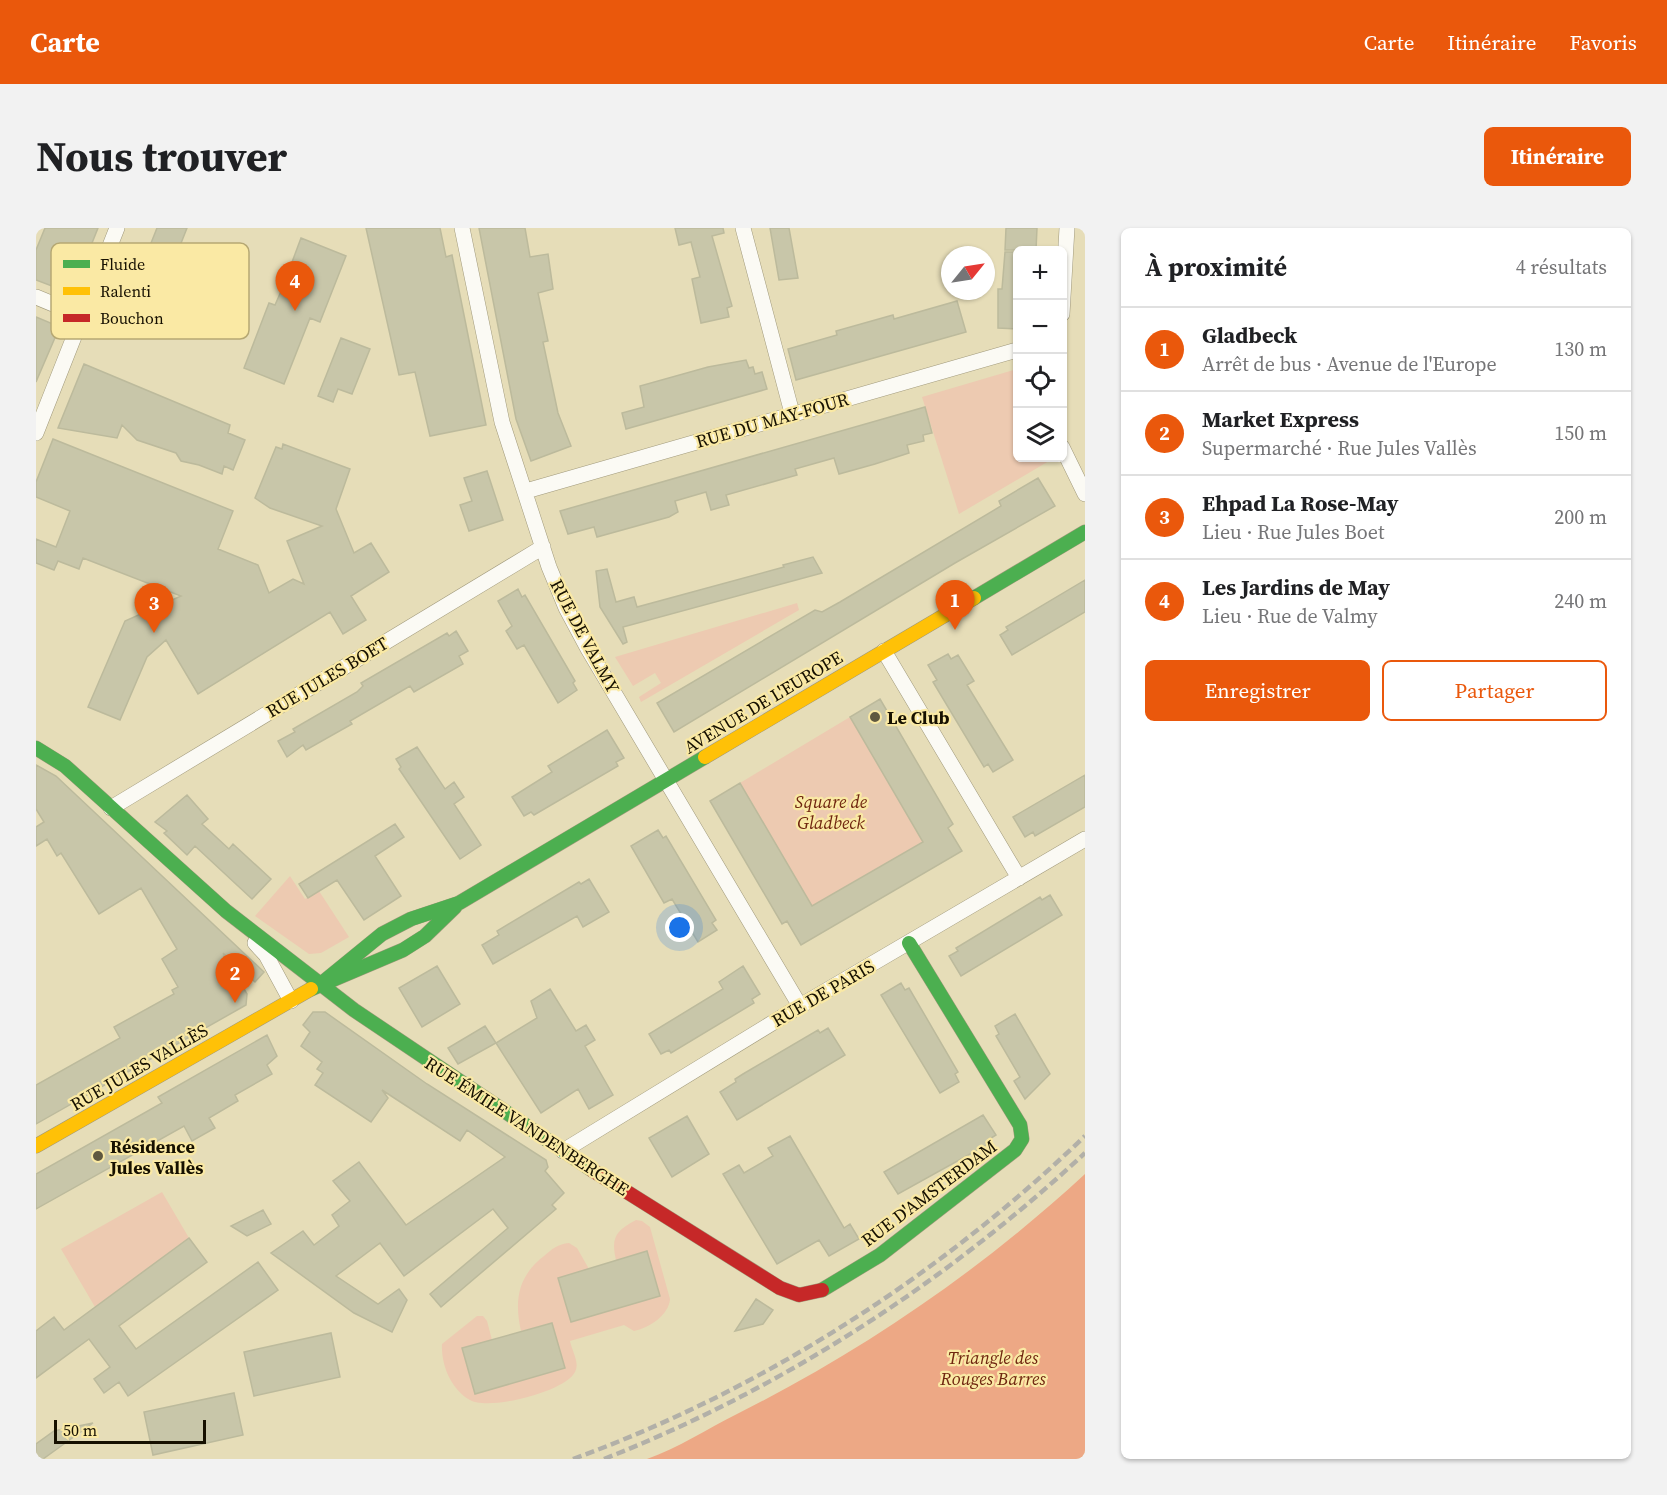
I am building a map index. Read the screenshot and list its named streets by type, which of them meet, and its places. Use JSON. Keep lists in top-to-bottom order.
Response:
{
  "streets": {
    "street": [
      "RUE DU MAY-FOUR",
      "RUE DE VALMY",
      "RUE JULES BOET",
      "AVENUE DE L'EUROPE",
      "RUE DE PARIS",
      "RUE JULES VALLÈS",
      "RUE ÉMILE VANDENBERGHE",
      "RUE D'AMSTERDAM"
    ]
  },
  "crossings": [
    ["RUE DU MAY-FOUR", "RUE DE VALMY"],
    ["RUE DE VALMY", "RUE JULES BOET"],
    ["RUE DE VALMY", "AVENUE DE L'EUROPE"],
    ["RUE DE VALMY", "RUE DE PARIS"],
    ["RUE JULES BOET", "RUE ÉMILE VANDENBERGHE"],
    ["AVENUE DE L'EUROPE", "RUE JULES VALLÈS"],
    ["AVENUE DE L'EUROPE", "RUE ÉMILE VANDENBERGHE"],
    ["RUE DE PARIS", "RUE ÉMILE VANDENBERGHE"],
    ["RUE DE PARIS", "RUE D'AMSTERDAM"],
    ["RUE JULES VALLÈS", "RUE ÉMILE VANDENBERGHE"],
    ["RUE ÉMILE VANDENBERGHE", "RUE D'AMSTERDAM"]
  ],
  "parks": ["Square de Gladbeck", "Triangle des Rouges Barres"],
  "places": ["Le Club", "Résidence Jules Vallès"],
  "legend": ["Fluide", "Ralenti", "Bouchon"],
  "scale_bar": "50 m",
  "north": "top right",
  "page": {
    "header": "Carte",
    "nav": ["Carte", "Itinéraire", "Favoris"],
    "title": "Nous trouver",
    "buttons": [
      "Itinéraire",
      ["Enregistrer", "Partager"]
    ],
    "heading": ["À proximité", "4 résultats"],
    "map_buttons": ["+", "−"],
    "pins": [
      "4",
      "1",
      "3",
      "2"
    ],
    "list": [
      {
        "mark": "1",
        "name": "Gladbeck",
        "note": "Arrêt de bus · Avenue de l'Europe",
        "value": "130 m"
      },
      {
        "mark": "2",
        "name": "Market Express",
        "note": "Supermarché · Rue Jules Vallès",
        "value": "150 m"
      },
      {
        "mark": "3",
        "name": "Ehpad La Rose-May",
        "note": "Lieu · Rue Jules Boet",
        "value": "200 m"
      },
      {
        "mark": "4",
        "name": "Les Jardins de May",
        "note": "Lieu · Rue de Valmy",
        "value": "240 m"
      }
    ],
    "scale": "50 m"
  }
}
